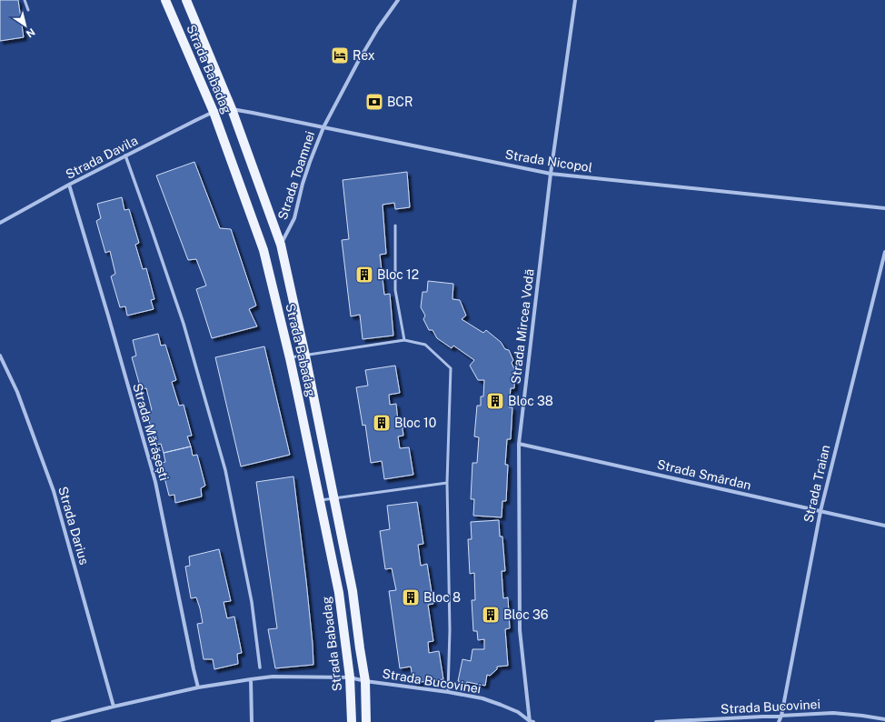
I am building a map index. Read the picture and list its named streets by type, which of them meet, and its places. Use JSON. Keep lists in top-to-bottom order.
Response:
{
  "streets": {
    "main road": ["Strada Babadag"],
    "street": [
      "Strada Davila",
      "Strada Nicopol",
      "Strada Toamnei",
      "Strada Mircea Vodă",
      "Strada Mărășești",
      "Strada Smârdan",
      "Strada Traian",
      "Strada Darius",
      "Strada Bucovinei"
    ]
  },
  "crossings": [
    ["Strada Babadag", "Strada Davila"],
    ["Strada Babadag", "Strada Nicopol"],
    ["Strada Babadag", "Strada Toamnei"],
    ["Strada Babadag", "Strada Bucovinei"],
    ["Strada Davila", "Strada Nicopol"],
    ["Strada Davila", "Strada Mărășești"],
    ["Strada Nicopol", "Strada Toamnei"],
    ["Strada Nicopol", "Strada Mircea Vodă"],
    ["Strada Mircea Vodă", "Strada Smârdan"],
    ["Strada Mircea Vodă", "Strada Bucovinei"],
    ["Strada Mărășești", "Strada Bucovinei"],
    ["Strada Smârdan", "Strada Traian"],
    ["Strada Traian", "Strada Bucovinei"],
    ["Strada Darius", "Strada Bucovinei"]
  ],
  "places": {
    "hotel": ["Rex"],
    "bank": ["BCR"],
    "building": [
      "Bloc 12",
      "Bloc 38",
      "Bloc 10",
      "Bloc 8",
      "Bloc 36"
    ]
  },
  "north": "bottom right"
}
